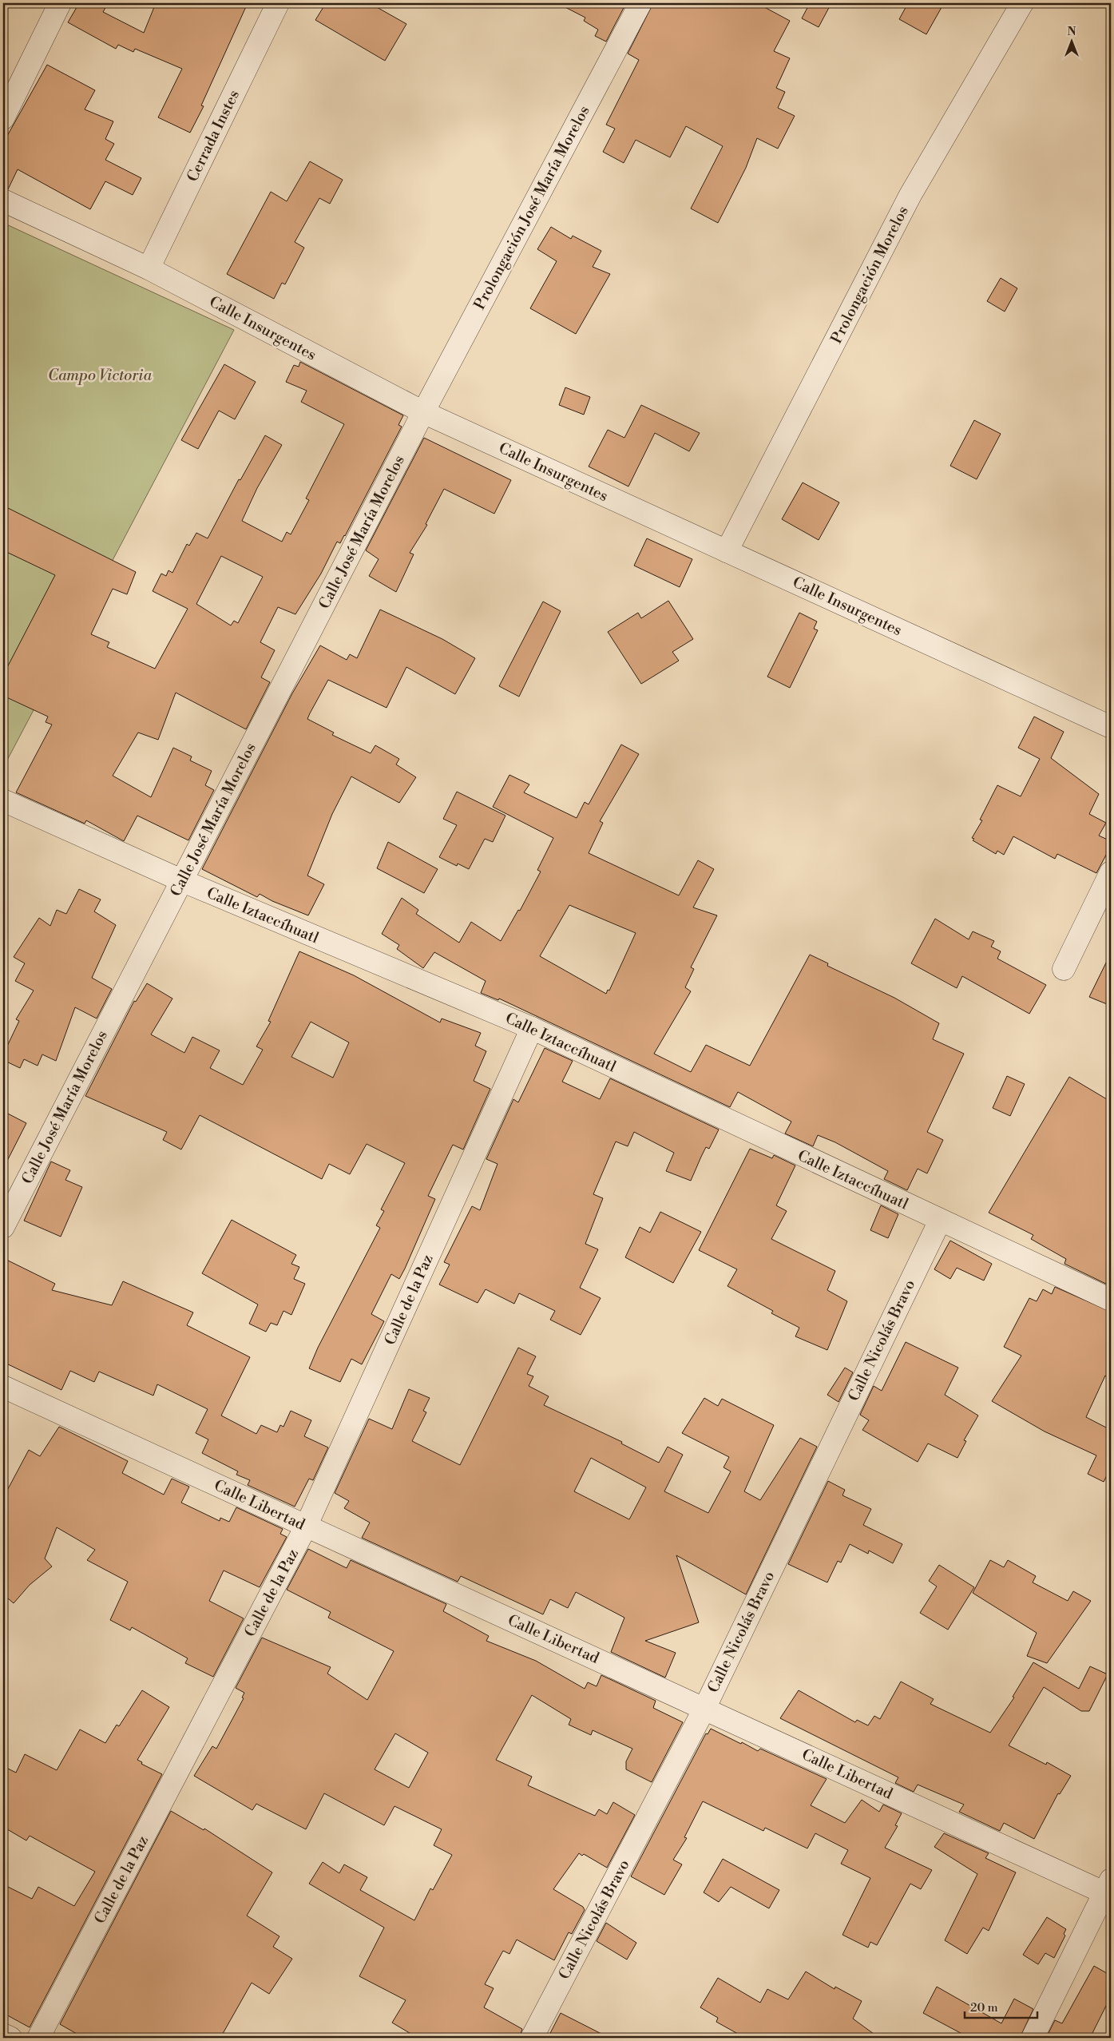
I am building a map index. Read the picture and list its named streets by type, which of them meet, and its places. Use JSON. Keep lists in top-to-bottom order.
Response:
{
  "streets": {
    "street": [
      "Cerrada Instes",
      "Prolongación José María Morelos",
      "Prolongación Morelos",
      "Calle Insurgentes",
      "Calle José María Morelos",
      "Calle Iztaccíhuatl",
      "Calle de la Paz",
      "Calle Nicolás Bravo",
      "Calle Libertad"
    ]
  },
  "crossings": [
    ["Cerrada Instes", "Calle Insurgentes"],
    ["Prolongación José María Morelos", "Calle Insurgentes"],
    ["Prolongación José María Morelos", "Calle José María Morelos"],
    ["Prolongación Morelos", "Calle Insurgentes"],
    ["Calle Insurgentes", "Calle José María Morelos"],
    ["Calle José María Morelos", "Calle Iztaccíhuatl"],
    ["Calle Iztaccíhuatl", "Calle de la Paz"],
    ["Calle Iztaccíhuatl", "Calle Nicolás Bravo"],
    ["Calle de la Paz", "Calle Libertad"],
    ["Calle Nicolás Bravo", "Calle Libertad"]
  ],
  "parks": ["Campo Victoria"],
  "scale_bar": "20 m",
  "north": "top"
}
